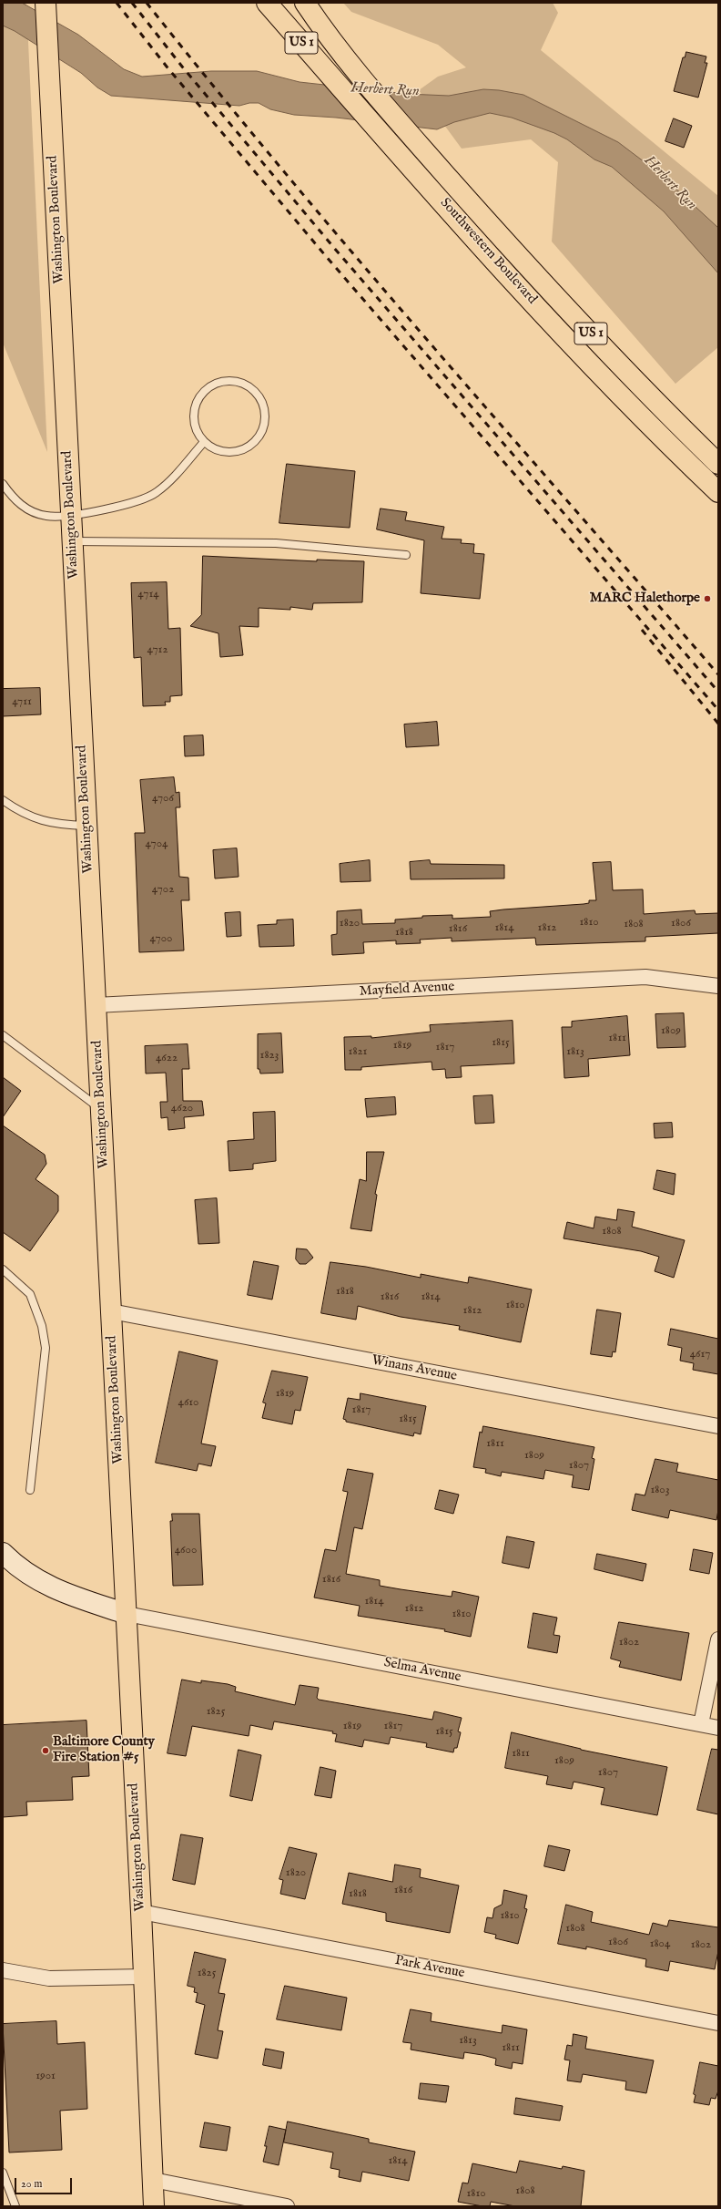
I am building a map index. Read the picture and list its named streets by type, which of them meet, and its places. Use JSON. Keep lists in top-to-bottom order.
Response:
{
  "streets": {
    "main road": ["US 1", "Washington Boulevard", "Southwestern Boulevard"],
    "street": [
      "Mayfield Avenue",
      "Winans Avenue",
      "Selma Avenue",
      "Park Avenue"
    ]
  },
  "crossings": [
    ["Washington Boulevard", "Mayfield Avenue"],
    ["Washington Boulevard", "Winans Avenue"],
    ["Washington Boulevard", "Selma Avenue"],
    ["Washington Boulevard", "Park Avenue"]
  ],
  "water": ["Herbert Run"],
  "places": ["MARC Halethorpe", "Baltimore County Fire Station #5"],
  "house_numbers": [
    "4714",
    "4712",
    "4711",
    "4706",
    "4704",
    "4702",
    "1810",
    "1820",
    "1806",
    "1808",
    "1814",
    "1812",
    "1816",
    "1818",
    "4700",
    "1809",
    "1811",
    "1815",
    "1819",
    "1817",
    "1821",
    "1813",
    "1823",
    "4622",
    "4620",
    "1808",
    "1818",
    "1816",
    "1814",
    "1810",
    "1812",
    "4617",
    "1819",
    "4610",
    "1817",
    "1815",
    "1811",
    "1809",
    "1807",
    "1803",
    "4600",
    "1816",
    "1814",
    "1812",
    "1810",
    "1802",
    "1825",
    "1819",
    "1817",
    "1815",
    "1811",
    "1809",
    "1807",
    "1820",
    "1816",
    "1818",
    "1810",
    "1808",
    "1806",
    "1804",
    "1802",
    "1825",
    "1813",
    "1811",
    "1901",
    "1814",
    "1808",
    "1810"
  ],
  "scale_bar": "20 m"
}
